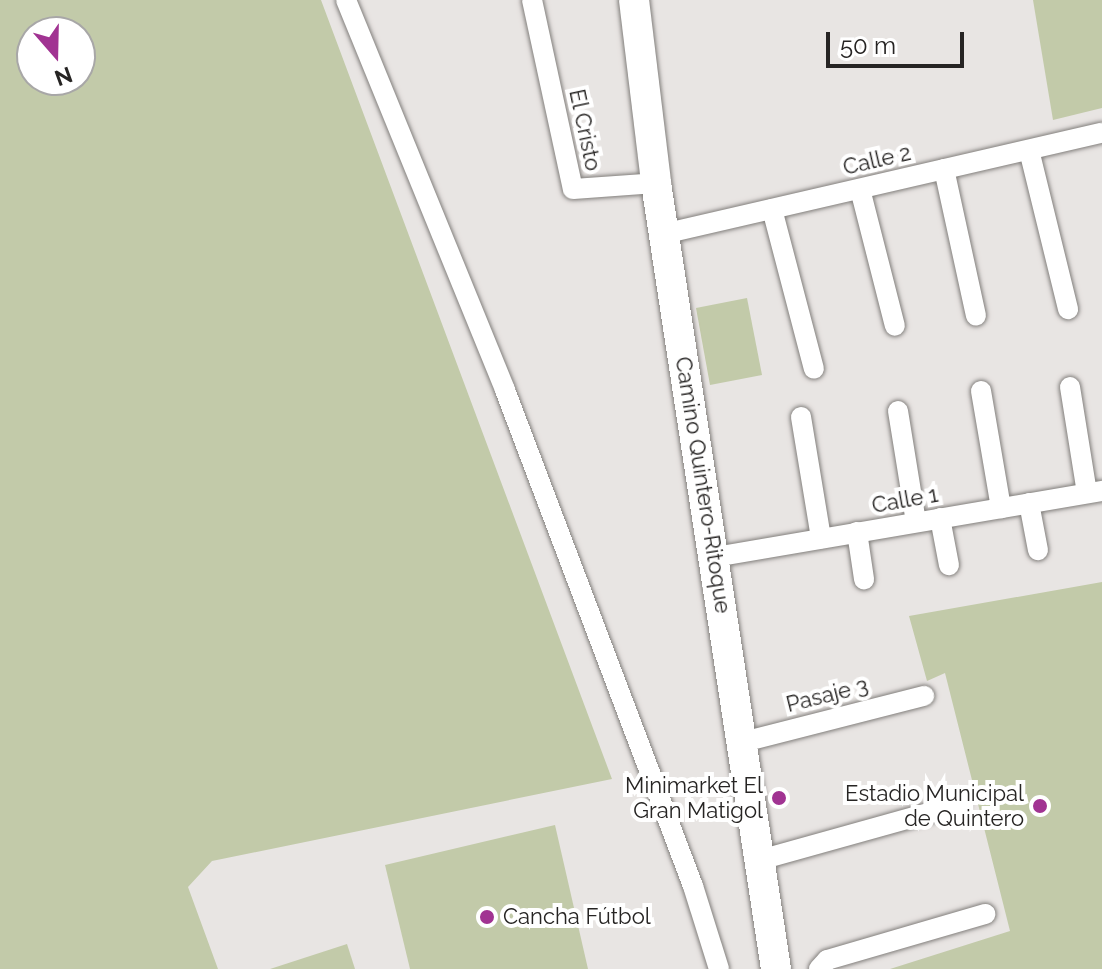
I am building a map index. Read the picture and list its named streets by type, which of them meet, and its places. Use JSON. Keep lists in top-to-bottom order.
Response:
{
  "streets": {
    "main road": ["Camino Quintero-Ritoque"],
    "street": [
      "El Cristo",
      "Calle 2",
      "Calle 1",
      "Pasaje 3"
    ]
  },
  "crossings": [
    ["El Cristo", "Camino Quintero-Ritoque"],
    ["Calle 2", "Camino Quintero-Ritoque"],
    ["Camino Quintero-Ritoque", "Calle 1"],
    ["Camino Quintero-Ritoque", "Pasaje 3"]
  ],
  "places": ["Minimarket El Gran Matigol", "Estadio Municipal de Quintero", "Cancha Fútbol"],
  "scale_bar": "50 m",
  "north": "bottom"
}
